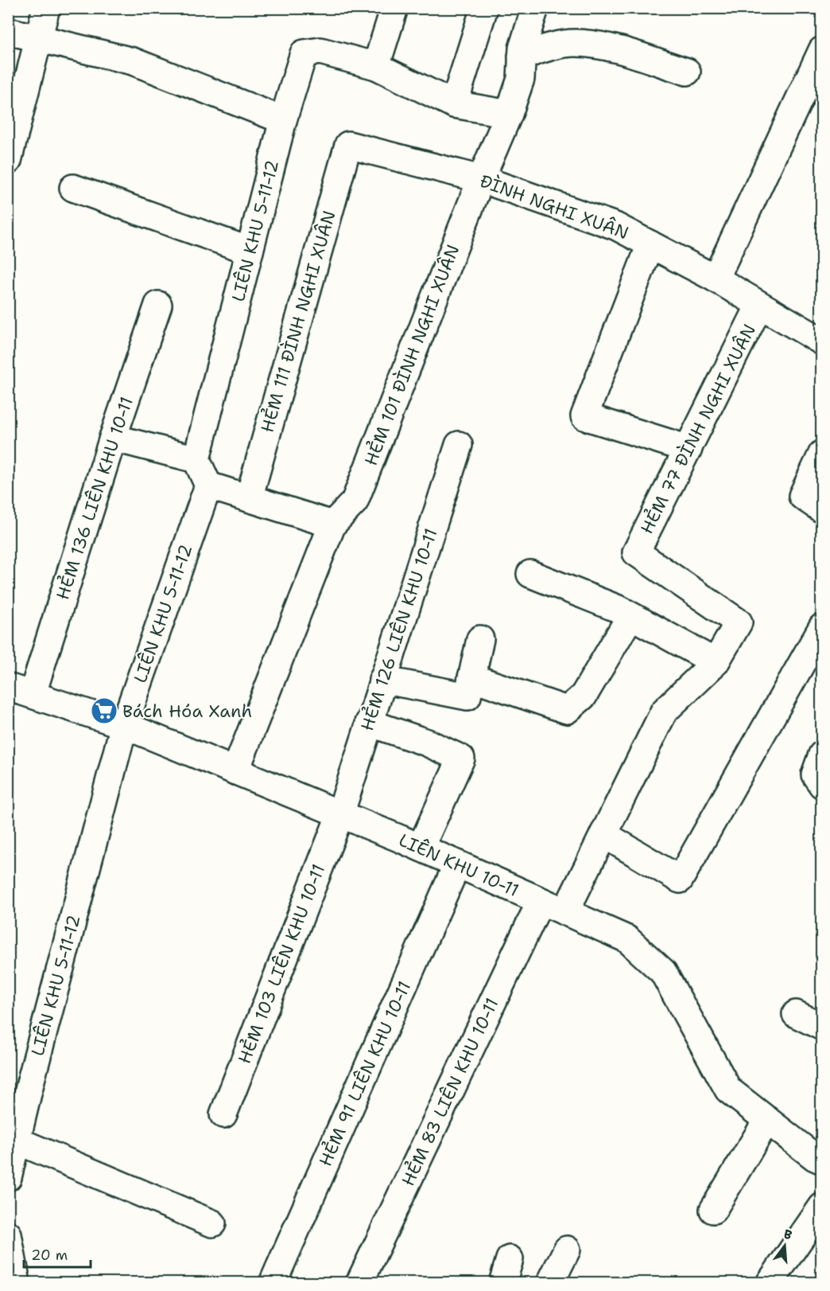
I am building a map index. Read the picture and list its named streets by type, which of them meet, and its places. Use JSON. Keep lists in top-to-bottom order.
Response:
{
  "streets": {
    "street": [
      "ĐÌNH NGHI XUÂN",
      "LIÊN KHU 5-11-12",
      "HẺM 111 ĐÌNH NGHI XUÂN",
      "HẺM 101 ĐÌNH NGHI XUÂN",
      "HẺM 77 ĐÌNH NGHI XUÂN",
      "HẺM 136 LIÊN KHU 10-11",
      "HẺM 126 LIÊN KHU 10-11",
      "LIÊN KHU 10-11",
      "HẺM 103 LIÊN KHU 10-11",
      "HẺM 91 LIÊN KHU 10-11",
      "HẺM 83 LIÊN KHU 10-11"
    ]
  },
  "crossings": [
    ["ĐÌNH NGHI XUÂN", "HẺM 111 ĐÌNH NGHI XUÂN"],
    ["ĐÌNH NGHI XUÂN", "HẺM 101 ĐÌNH NGHI XUÂN"],
    ["ĐÌNH NGHI XUÂN", "HẺM 77 ĐÌNH NGHI XUÂN"],
    ["LIÊN KHU 5-11-12", "LIÊN KHU 10-11"],
    ["HẺM 136 LIÊN KHU 10-11", "LIÊN KHU 10-11"],
    ["HẺM 126 LIÊN KHU 10-11", "LIÊN KHU 10-11"],
    ["HẺM 126 LIÊN KHU 10-11", "HẺM 103 LIÊN KHU 10-11"],
    ["LIÊN KHU 10-11", "HẺM 103 LIÊN KHU 10-11"],
    ["LIÊN KHU 10-11", "HẺM 91 LIÊN KHU 10-11"],
    ["LIÊN KHU 10-11", "HẺM 83 LIÊN KHU 10-11"]
  ],
  "places": {
    "supermarket": ["Bách Hóa Xanh"]
  },
  "scale_bar": "20 m",
  "north": "top"
}
